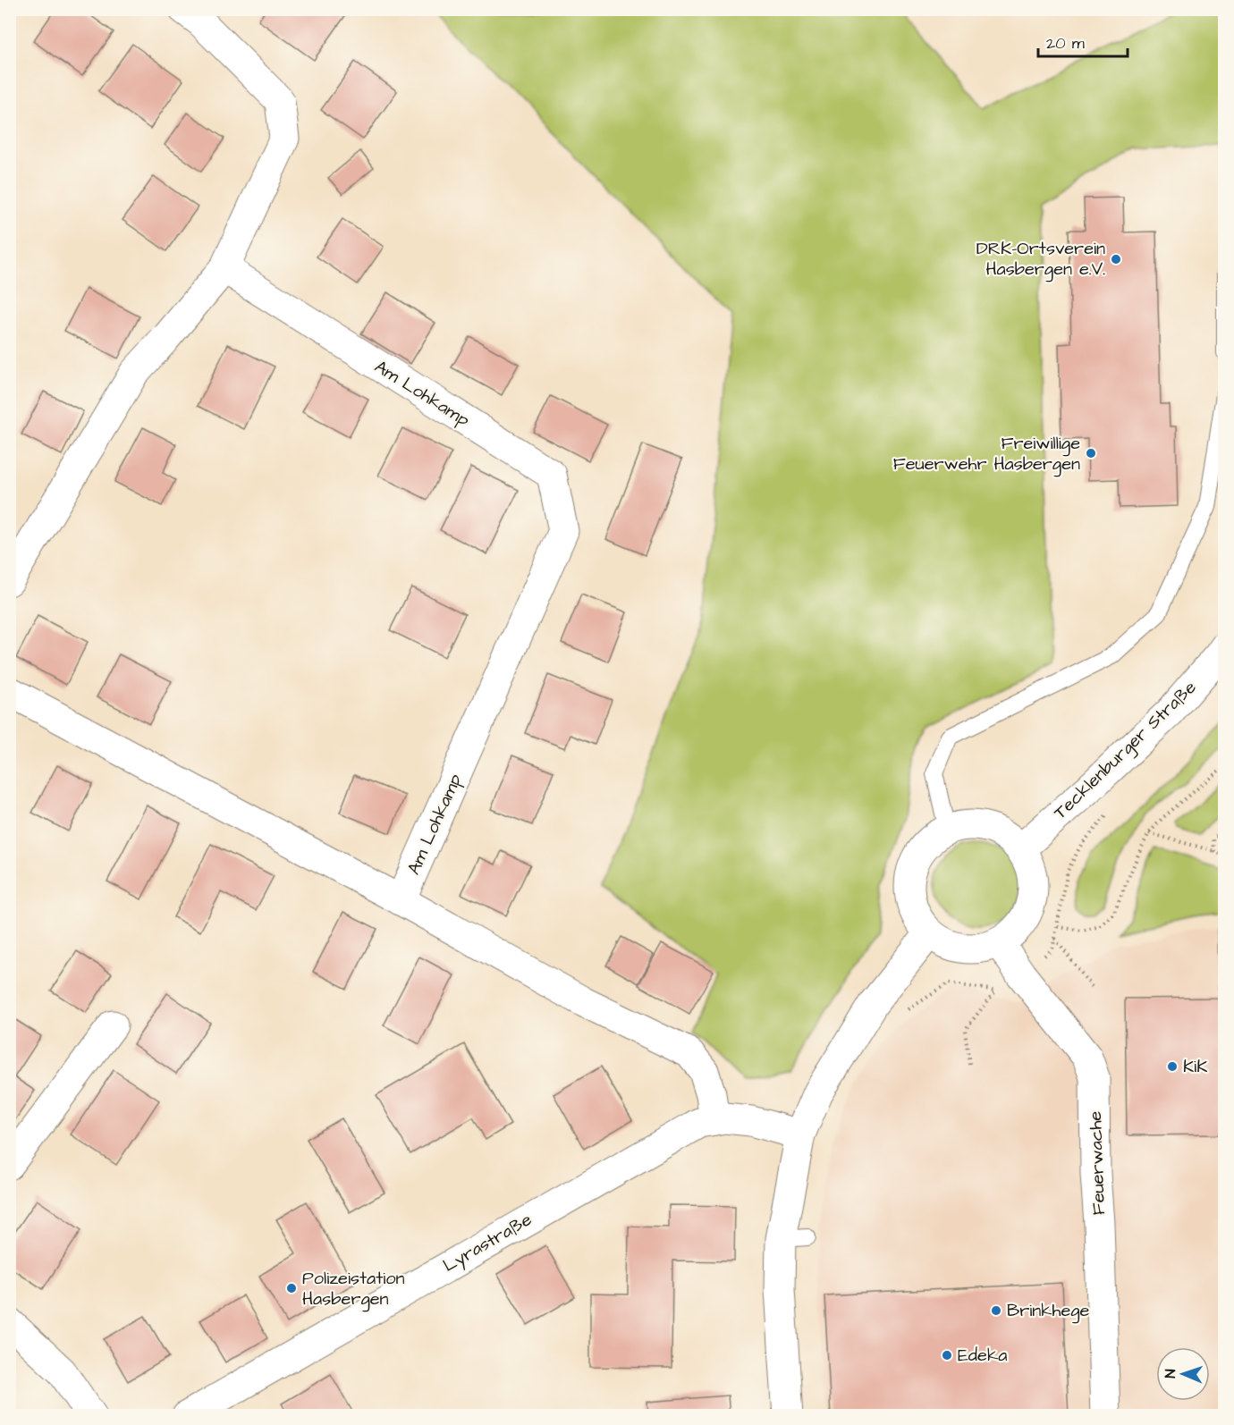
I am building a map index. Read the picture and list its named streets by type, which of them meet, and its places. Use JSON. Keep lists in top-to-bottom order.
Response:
{
  "streets": {
    "street": [
      "Am Lohkamp",
      "Tecklenburger Straße",
      "Feuerwache",
      "Lyrastraße"
    ]
  },
  "crossings": [
    ["Tecklenburger Straße", "Feuerwache"]
  ],
  "places": [
    "DRK-Ortsverein Hasbergen e.V.",
    "Freiwillige Feuerwehr Hasbergen",
    "KiK",
    "Polizeistation Hasbergen",
    "Brinkhege",
    "Edeka"
  ],
  "scale_bar": "20 m",
  "north": "left"
}
